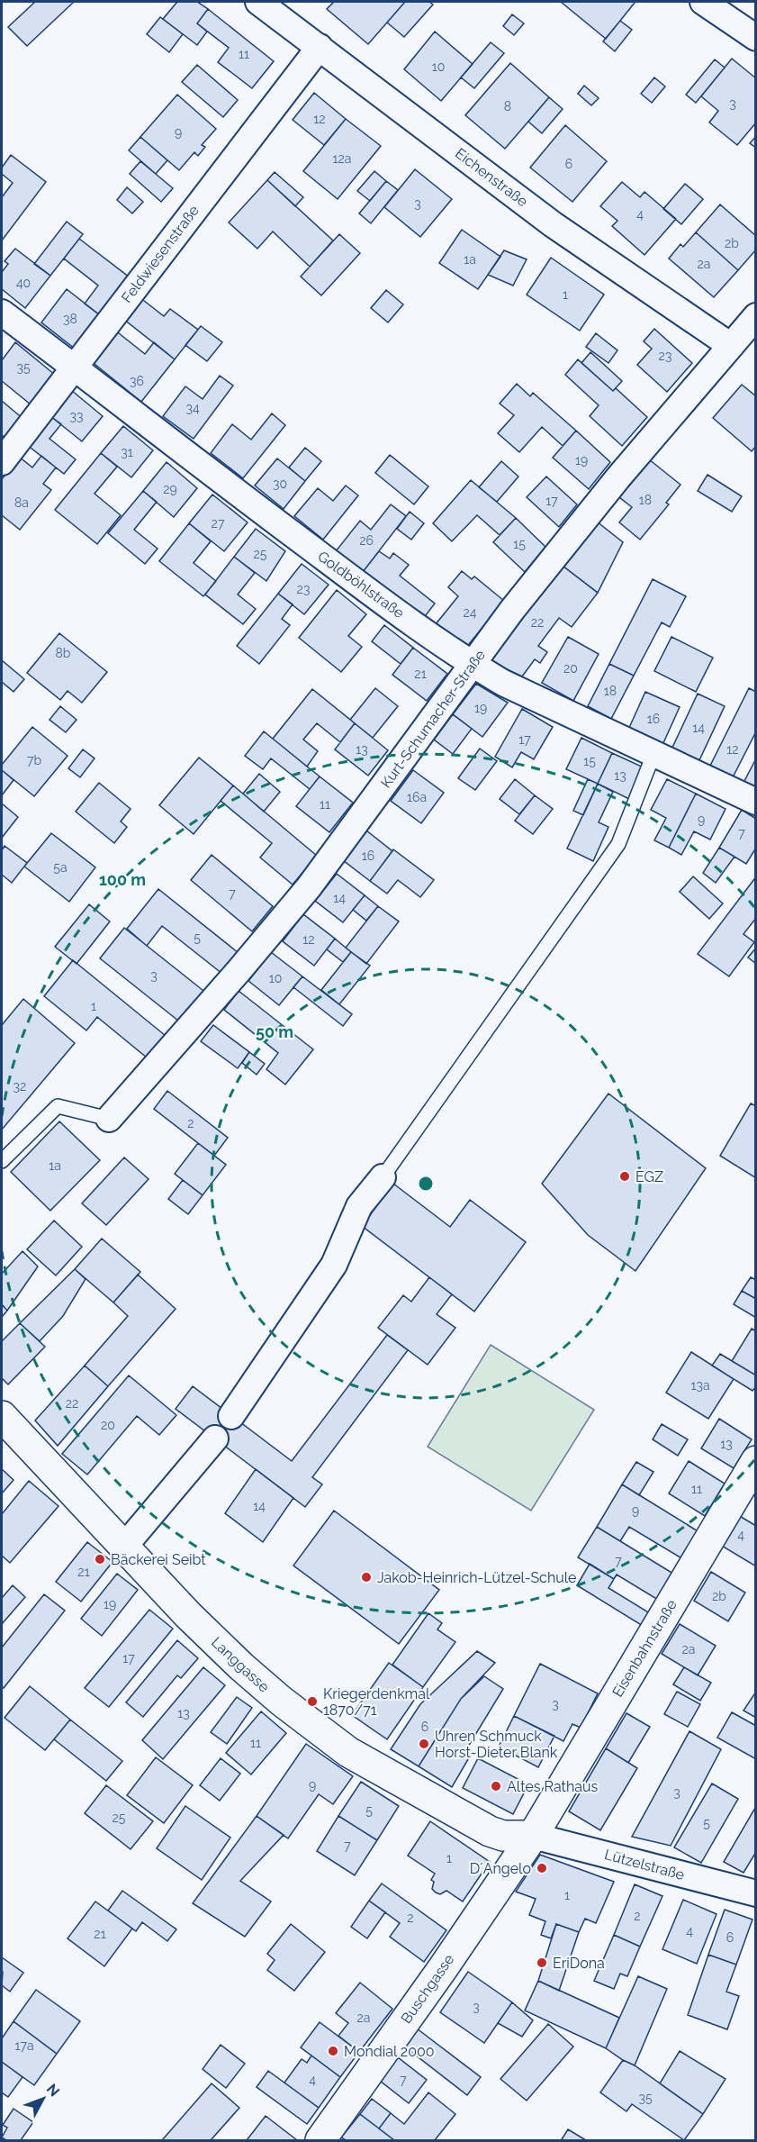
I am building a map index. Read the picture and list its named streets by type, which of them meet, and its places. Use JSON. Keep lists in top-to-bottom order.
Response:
{
  "streets": {
    "main road": ["Eisenbahnstraße", "Langgasse", "Buschgasse"],
    "street": [
      "Eichenstraße",
      "Feldwiesenstraße",
      "Goldböhlstraße",
      "Kurt-Schumacher-Straße",
      "Lützelstraße"
    ]
  },
  "crossings": [
    ["Eichenstraße", "Feldwiesenstraße"],
    ["Eichenstraße", "Kurt-Schumacher-Straße"],
    ["Feldwiesenstraße", "Goldböhlstraße"],
    ["Goldböhlstraße", "Kurt-Schumacher-Straße"],
    ["Eisenbahnstraße", "Langgasse"],
    ["Eisenbahnstraße", "Lützelstraße"],
    ["Eisenbahnstraße", "Buschgasse"],
    ["Langgasse", "Lützelstraße"],
    ["Langgasse", "Buschgasse"],
    ["Lützelstraße", "Buschgasse"]
  ],
  "places": [
    "EGZ",
    "Bäckerei Seibt",
    "Jakob-Heinrich-Lützel-Schule",
    "Kriegerdenkmal 1870/71",
    "Uhren Schmuck Horst-Dieter Blank",
    "Altes Rathaus",
    "D´Angelo",
    "EriDona",
    "Mondial 2000"
  ],
  "house_numbers": [
    "11",
    "10",
    "3",
    "8",
    "12",
    "9",
    "12a",
    "6",
    "3",
    "4",
    "2b",
    "1a",
    "2a",
    "40",
    "1",
    "38",
    "23",
    "35",
    "36",
    "34",
    "33",
    "31",
    "19",
    "30",
    "29",
    "18",
    "17",
    "8a",
    "27",
    "26",
    "15",
    "25",
    "23",
    "24",
    "22",
    "8b",
    "20",
    "21",
    "18",
    "19",
    "16",
    "14",
    "17",
    "13",
    "12",
    "7b",
    "15",
    "13",
    "16a",
    "11",
    "9",
    "7",
    "16",
    "5a",
    "7",
    "14",
    "5",
    "12",
    "3",
    "10",
    "1",
    "32",
    "2",
    "1a",
    "13a",
    "22",
    "20",
    "13",
    "11",
    "14",
    "9",
    "4",
    "7",
    "21",
    "2b",
    "19",
    "2a",
    "17",
    "3",
    "13",
    "6",
    "11",
    "9",
    "3",
    "5",
    "25",
    "5",
    "7",
    "1",
    "1",
    "2",
    "2",
    "4",
    "21",
    "6",
    "3",
    "2a",
    "17a",
    "4",
    "7",
    "35"
  ],
  "north": "top right",
  "rings": ["100 m", "50 m"]
}
